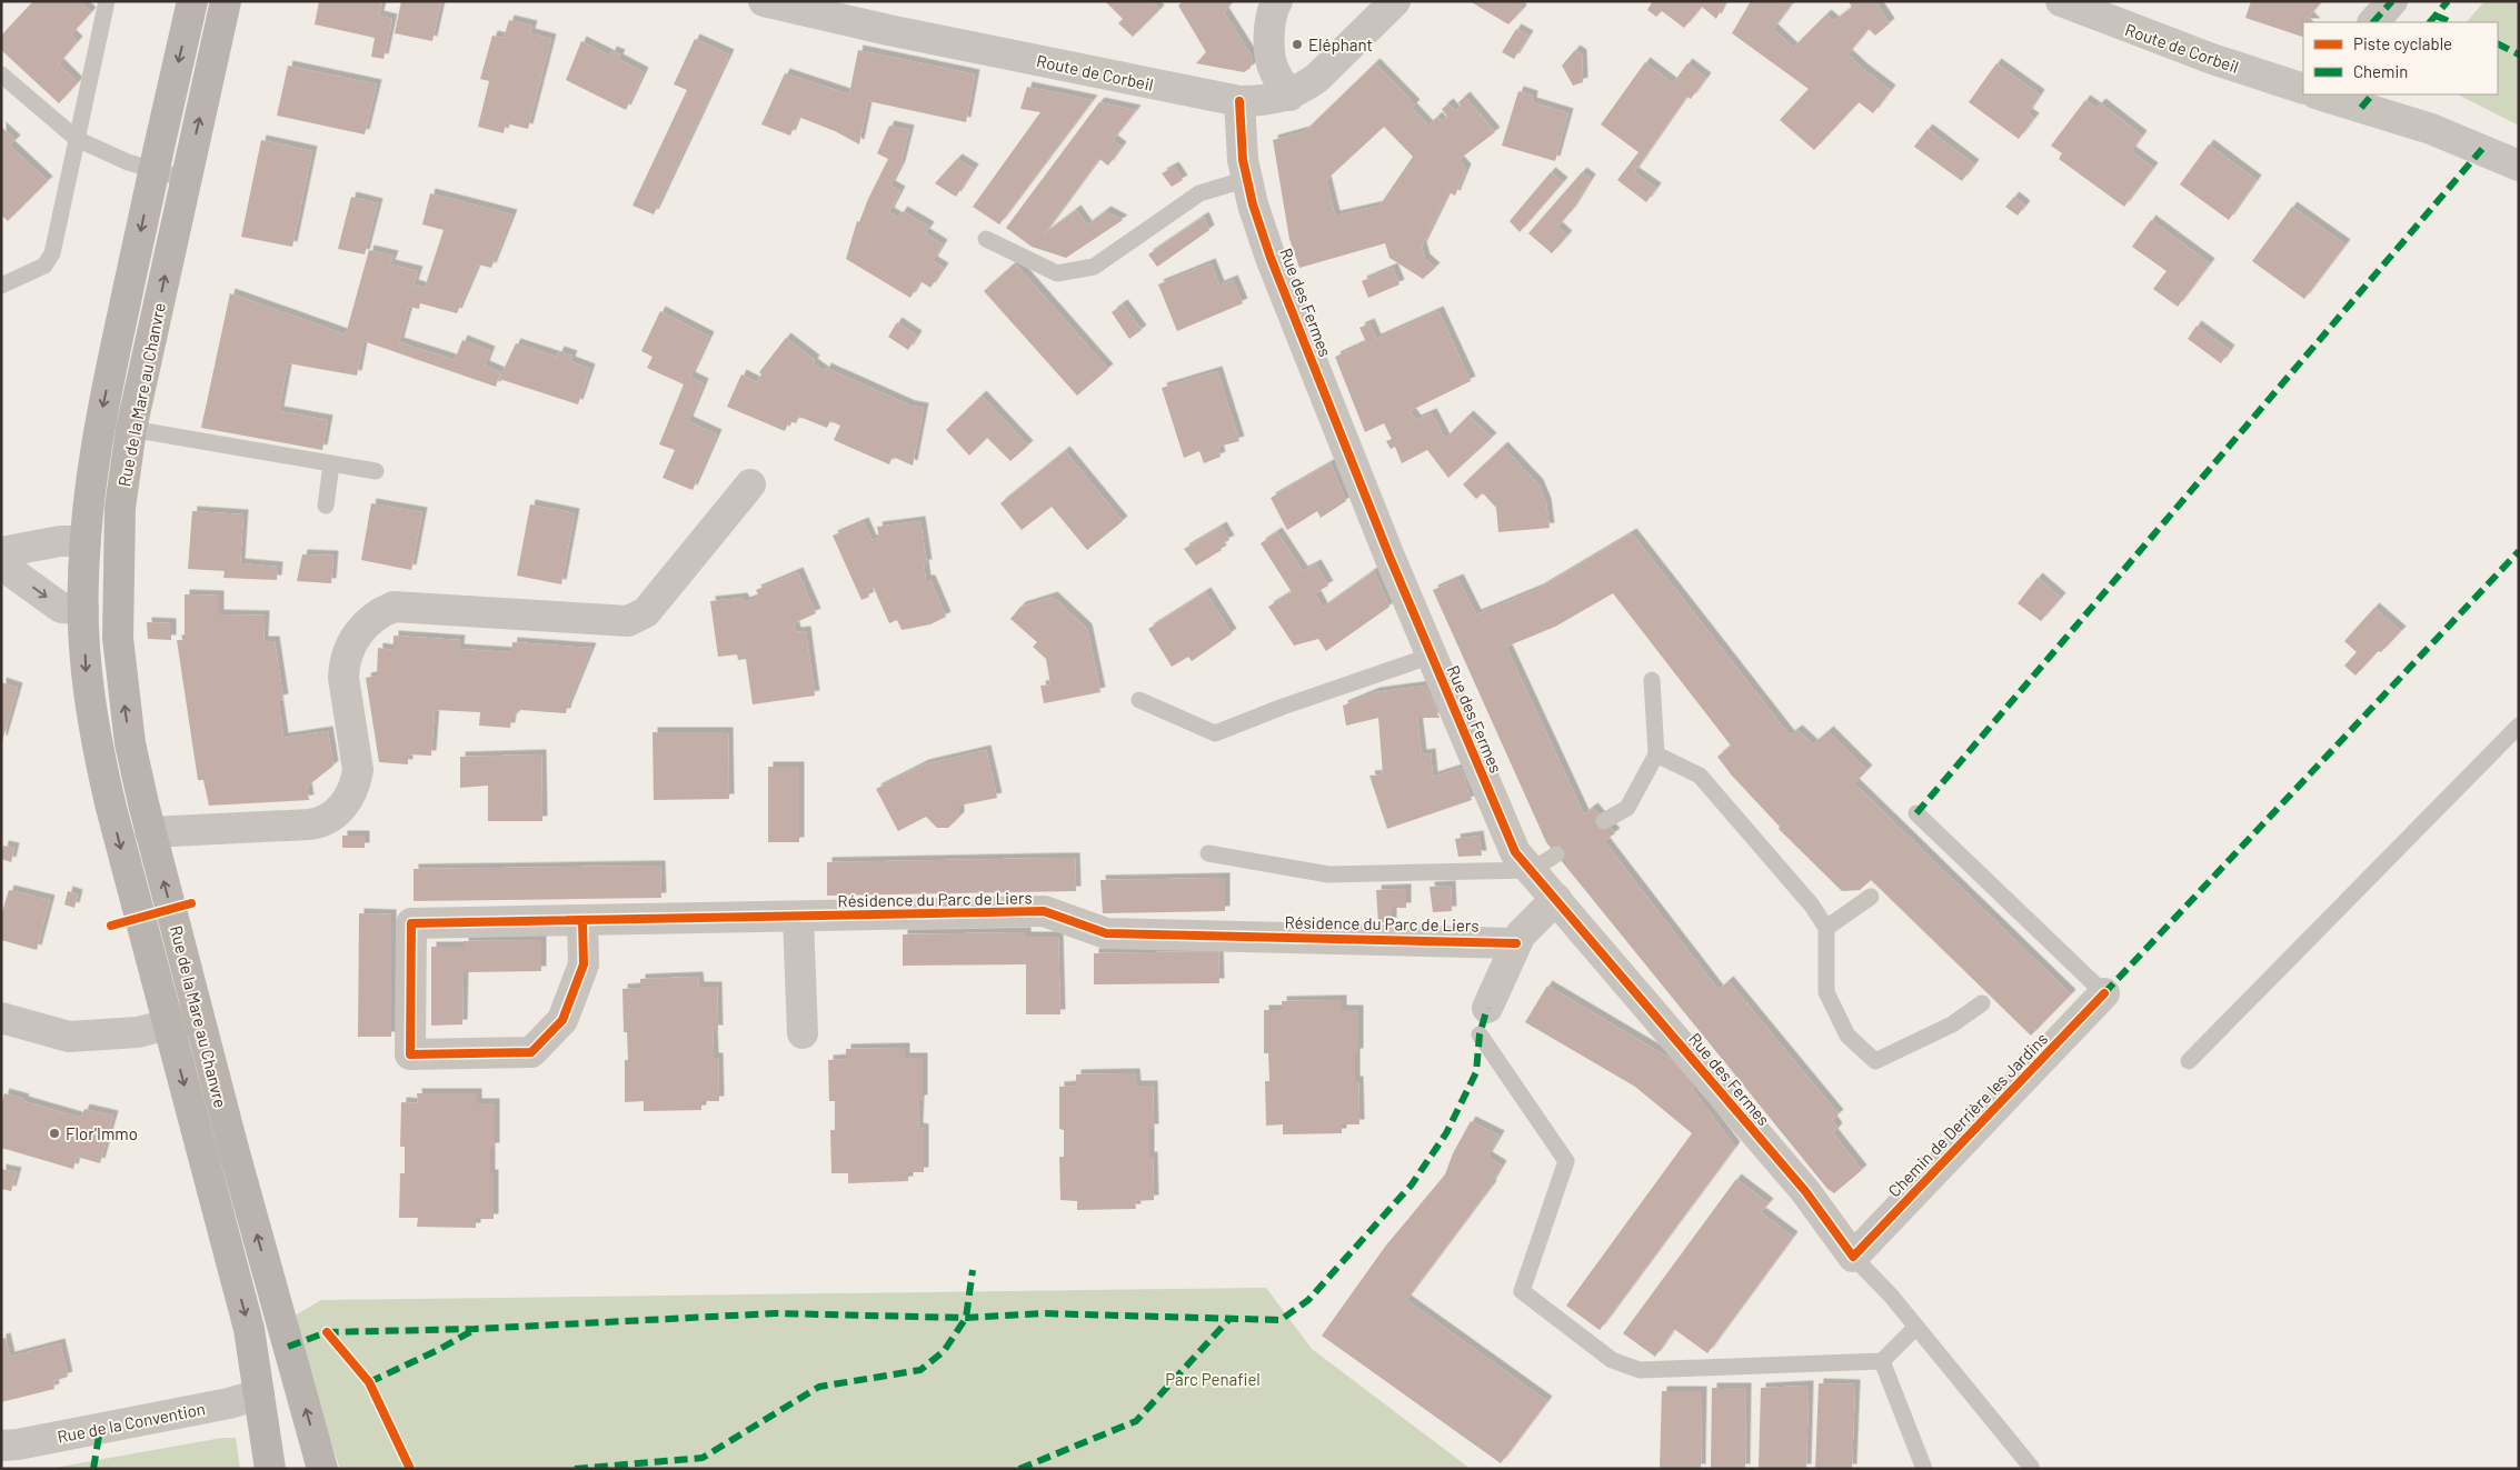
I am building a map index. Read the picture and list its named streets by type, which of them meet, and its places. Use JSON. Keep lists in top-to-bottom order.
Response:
{
  "streets": {
    "main road": ["Rue de la Mare au Chanvre"],
    "street": [
      "Route de Corbeil",
      "Rue des Fermes",
      "Résidence du Parc de Liers",
      "Chemin de Derrière les Jardins",
      "Rue de la Convention"
    ]
  },
  "crossings": [
    ["Route de Corbeil", "Rue des Fermes"],
    ["Rue des Fermes", "Chemin de Derrière les Jardins"],
    ["Rue de la Mare au Chanvre", "Rue de la Convention"]
  ],
  "parks": ["Parc Penafiel"],
  "places": ["Eléphant", "Flor'Immo"],
  "legend": ["Piste cyclable", "Chemin"]
}
